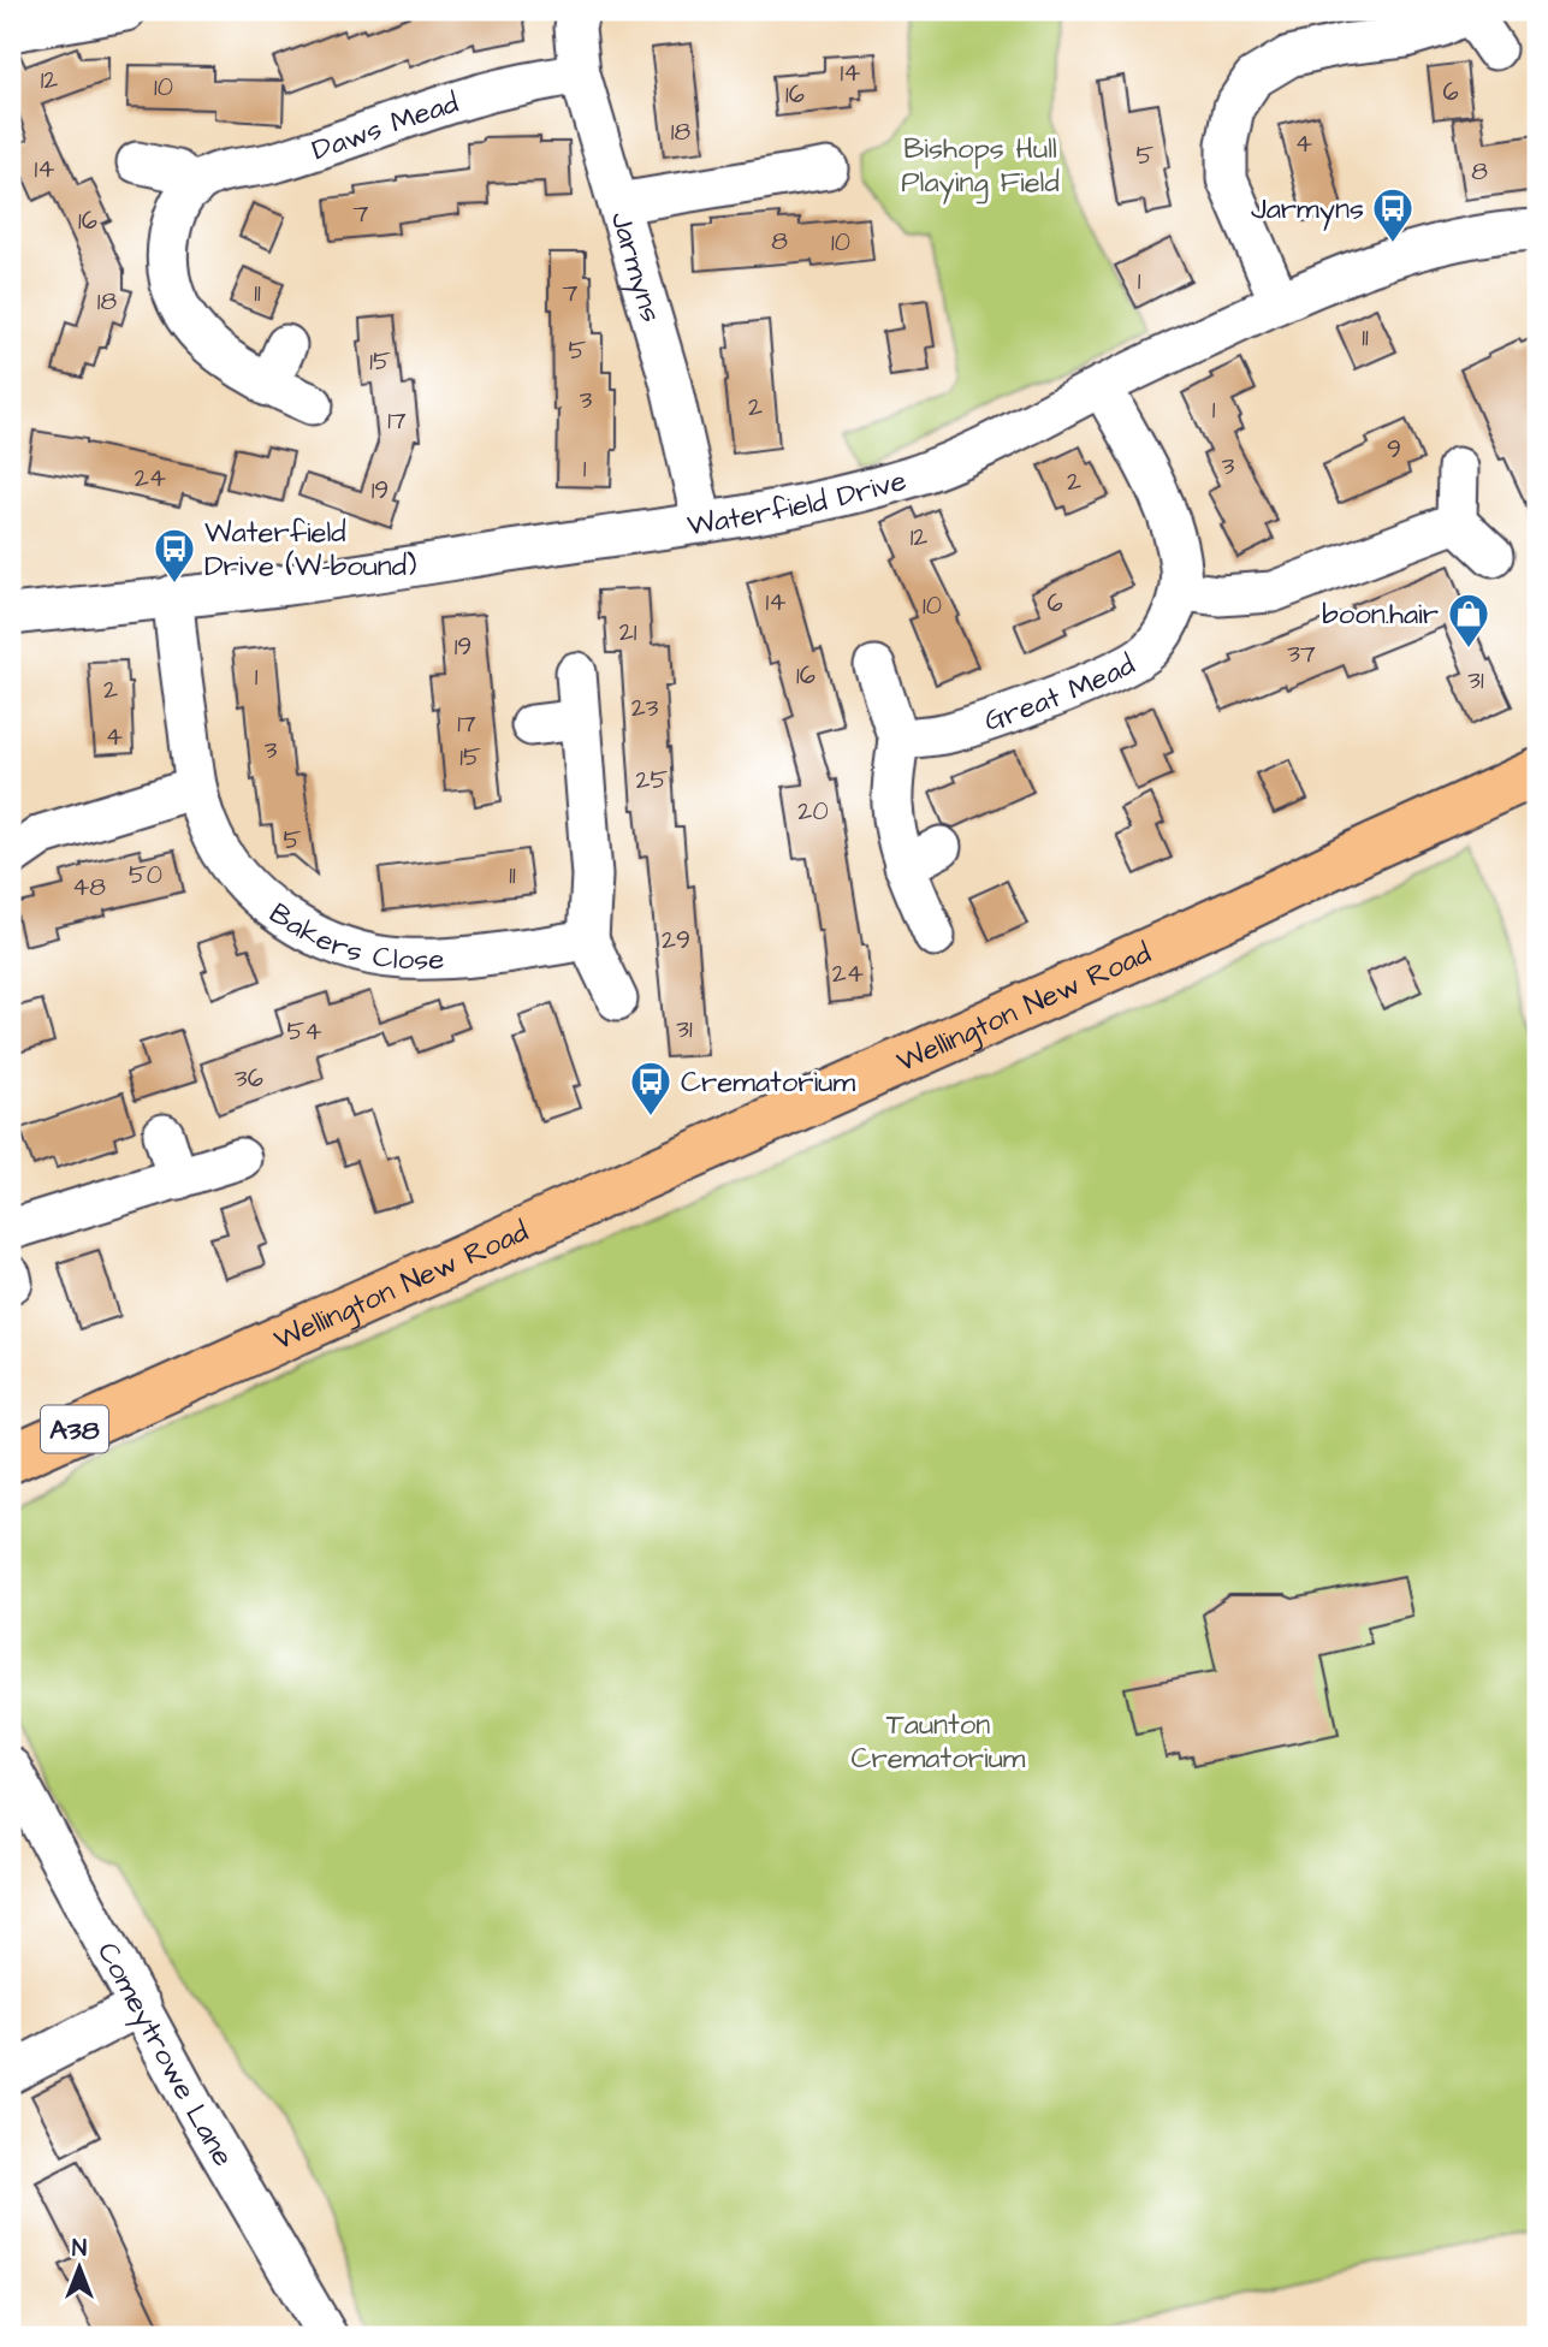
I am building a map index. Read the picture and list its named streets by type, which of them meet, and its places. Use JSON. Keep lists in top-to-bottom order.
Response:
{
  "streets": {
    "main road": ["Wellington New Road", "A38"],
    "street": [
      "Daws Mead",
      "Jarmyns",
      "Waterfield Drive",
      "Great Mead",
      "Bakers Close",
      "Comeytrowe Lane"
    ]
  },
  "crossings": [
    ["Daws Mead", "Jarmyns"],
    ["Jarmyns", "Waterfield Drive"],
    ["Waterfield Drive", "Bakers Close"]
  ],
  "parks": ["Bishops Hull Playing Field", "Taunton Crematorium"],
  "places": {
    "bus stop": ["Jarmyns", "Waterfield Drive (W-bound)", "Crematorium"],
    "shop": ["boon.hair"]
  },
  "house_numbers": [
    "14",
    "12",
    "10",
    "6",
    "16",
    "18",
    "4",
    "5",
    "14",
    "8",
    "7",
    "16",
    "8",
    "10",
    "1",
    "11",
    "7",
    "18",
    "11",
    "5",
    "15",
    "3",
    "2",
    "1",
    "17",
    "9",
    "3",
    "1",
    "24",
    "2",
    "19",
    "12",
    "14",
    "6",
    "10",
    "21",
    "19",
    "37",
    "16",
    "1",
    "31",
    "2",
    "23",
    "17",
    "4",
    "3",
    "15",
    "25",
    "20",
    "5",
    "50",
    "11",
    "48",
    "29",
    "24",
    "31",
    "54",
    "36"
  ],
  "north": "top"
}
